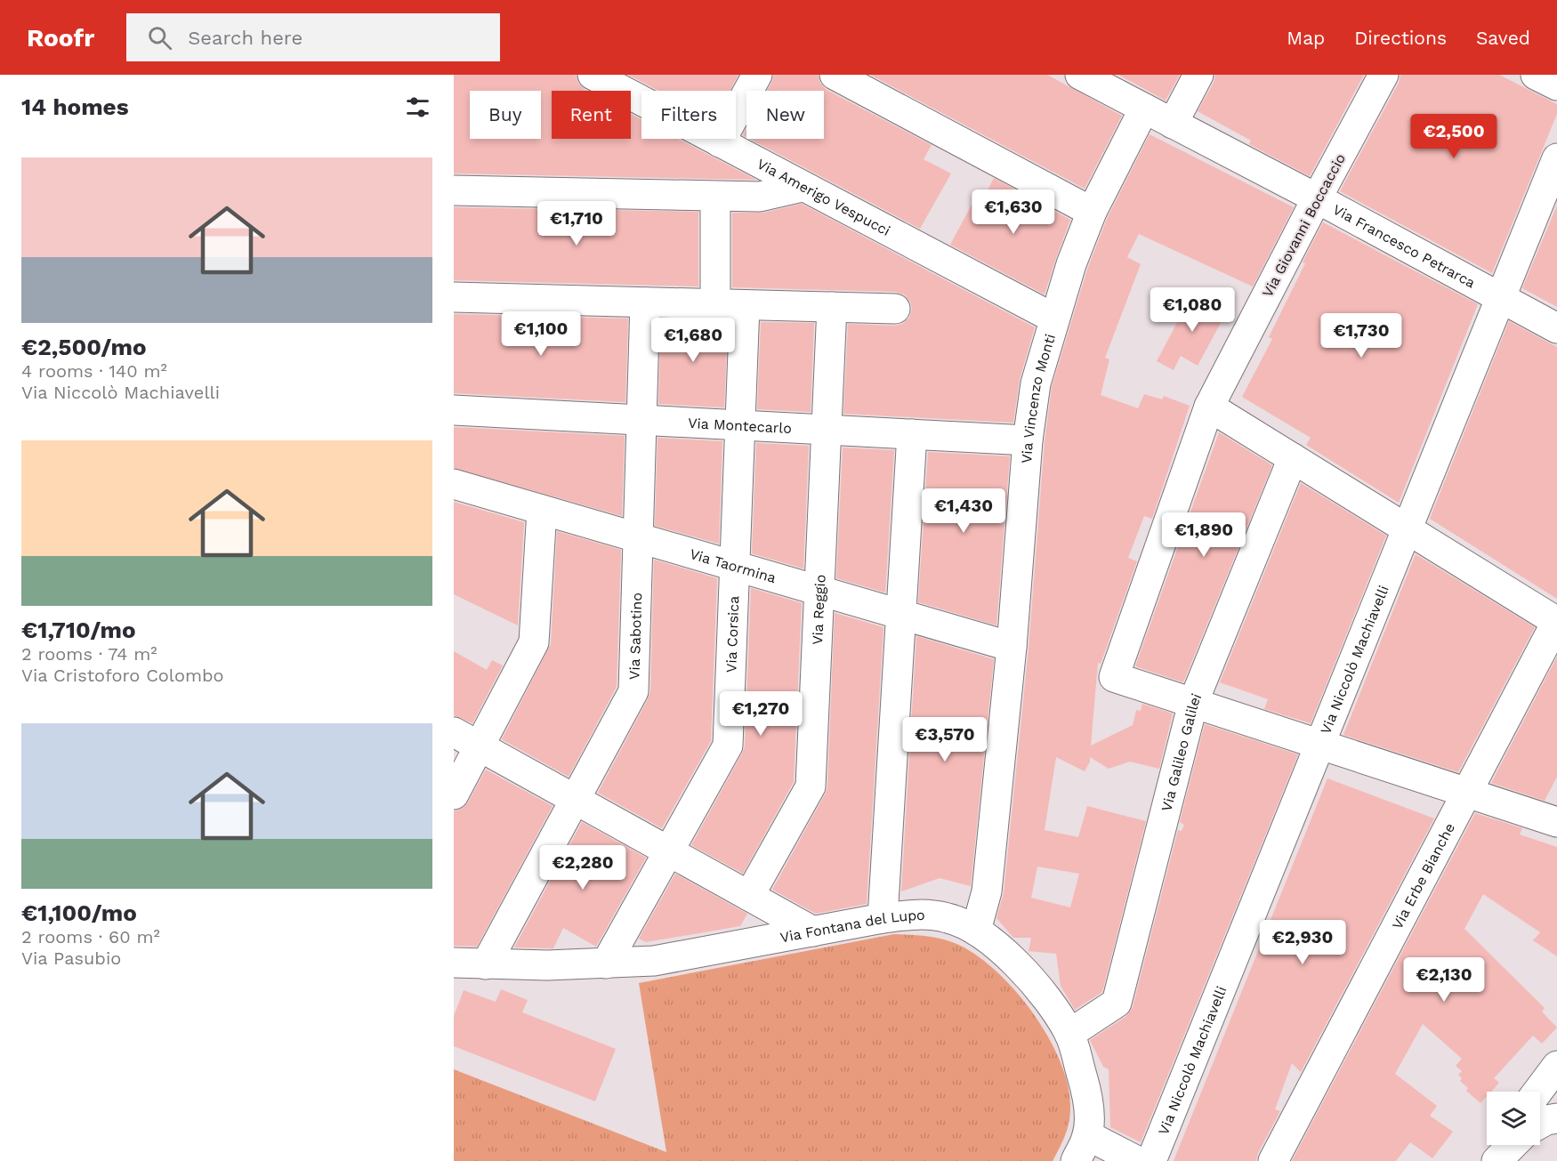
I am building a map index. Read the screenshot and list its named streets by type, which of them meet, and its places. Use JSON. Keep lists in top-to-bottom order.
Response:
{
  "streets": {
    "street": [
      "Via Amerigo Vespucci",
      "Via Giovanni Boccaccio",
      "Via Francesco Petrarca",
      "Via Vincenzo Monti",
      "Via Montecarlo",
      "Via Taormina",
      "Via Reggio",
      "Via Corsica",
      "Via Sabotino",
      "Via Niccolò Machiavelli",
      "Via Galileo Galilei",
      "Via Erbe Bianche",
      "Via Fontana del Lupo"
    ]
  },
  "crossings": [
    ["Via Amerigo Vespucci", "Via Vincenzo Monti"],
    ["Via Giovanni Boccaccio", "Via Francesco Petrarca"],
    ["Via Giovanni Boccaccio", "Via Galileo Galilei"],
    ["Via Francesco Petrarca", "Via Vincenzo Monti"],
    ["Via Francesco Petrarca", "Via Niccolò Machiavelli"],
    ["Via Vincenzo Monti", "Via Montecarlo"],
    ["Via Vincenzo Monti", "Via Taormina"],
    ["Via Vincenzo Monti", "Via Fontana del Lupo"],
    ["Via Montecarlo", "Via Reggio"],
    ["Via Montecarlo", "Via Corsica"],
    ["Via Montecarlo", "Via Sabotino"],
    ["Via Taormina", "Via Reggio"],
    ["Via Taormina", "Via Corsica"],
    ["Via Taormina", "Via Sabotino"],
    ["Via Corsica", "Via Fontana del Lupo"],
    ["Via Sabotino", "Via Fontana del Lupo"],
    ["Via Galileo Galilei", "Via Fontana del Lupo"]
  ],
  "page": {
    "header": "Roofr",
    "search": "Search here",
    "nav": ["Map", "Directions", "Saved"],
    "heading": "14 homes",
    "chip": [
      "Buy",
      "Rent",
      "Filters",
      "New"
    ],
    "price": [
      "€2,500",
      "€1,630",
      "€1,710",
      "€1,080",
      "€1,100",
      "€1,730",
      "€1,680",
      "€1,430",
      "€1,890",
      "€1,270",
      "€3,570",
      "€2,280",
      "€2,930",
      "€2,130"
    ],
    "list": [
      {
        "name": "€2,500/mo",
        "note": "4 rooms · 140 m² · Via Niccolò Machiavelli"
      },
      {
        "name": "€1,710/mo",
        "note": "2 rooms · 74 m² · Via Cristoforo Colombo"
      },
      {
        "name": "€1,100/mo",
        "note": "2 rooms · 60 m² · Via Pasubio"
      }
    ]
  }
}
